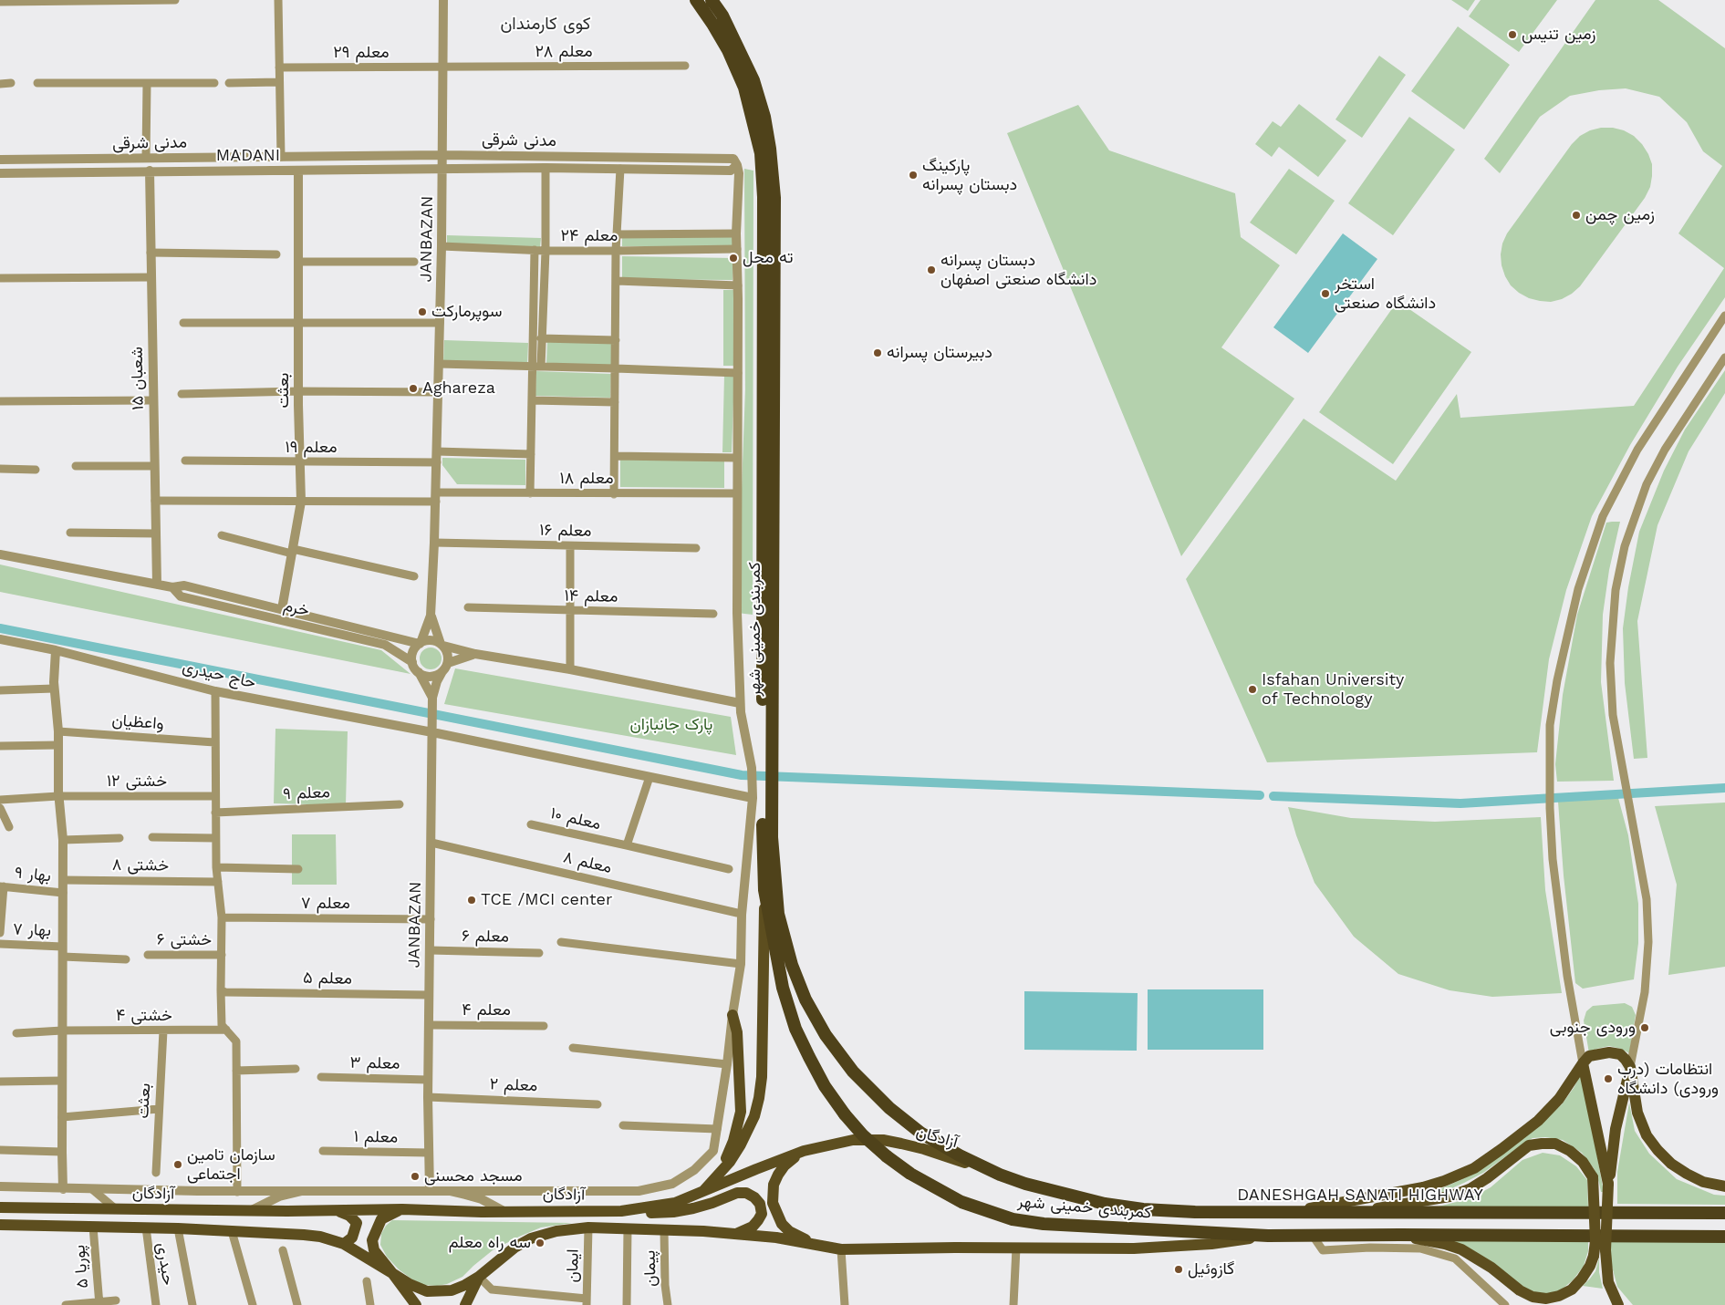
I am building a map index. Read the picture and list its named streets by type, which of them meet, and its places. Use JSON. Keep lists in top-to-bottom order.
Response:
{
  "streets": {
    "highway": ["کمربندی خمینی شهر", "DANESHGAH SANATI HIGHWAY"],
    "main road": ["آزادگان"],
    "street": [
      "معلم ۲۸",
      "معلم ۲۹",
      "مدنی شرقی",
      "MADANI",
      "معلم ۲۴",
      "JANBAZAN",
      "۱۵ شعبان",
      "بعثت",
      "معلم ۱۹",
      "معلم ۱۸",
      "معلم ۱۶",
      "معلم ۱۴",
      "خرم",
      "حاج حیدری",
      "واعظیان",
      "خشتی ۱۲",
      "معلم ۹",
      "معلم ۱۰",
      "معلم ۸",
      "خشتی ۸",
      "بهار ۹",
      "معلم ۷",
      "بهار ۷",
      "معلم ۶",
      "خشتی ۶",
      "معلم ۵",
      "معلم ۴",
      "خشتی ۴",
      "معلم ۳",
      "معلم ۲",
      "معلم ۱",
      "حیدری",
      "ایمان",
      "پوریا ۵",
      "پیمان"
    ]
  },
  "crossings": [
    ["معلم ۲۸", "معلم ۲۹"],
    ["معلم ۲۸", "JANBAZAN"],
    ["معلم ۲۹", "JANBAZAN"],
    ["مدنی شرقی", "MADANI"],
    ["مدنی شرقی", "JANBAZAN"],
    ["MADANI", "JANBAZAN"],
    ["MADANI", "۱۵ شعبان"],
    ["MADANI", "بعثت"],
    ["معلم ۲۴", "JANBAZAN"],
    ["JANBAZAN", "معلم ۱۹"],
    ["JANBAZAN", "معلم ۱۸"],
    ["JANBAZAN", "معلم ۱۶"],
    ["JANBAZAN", "حاج حیدری"],
    ["JANBAZAN", "معلم ۸"],
    ["JANBAZAN", "معلم ۷"],
    ["JANBAZAN", "معلم ۶"],
    ["JANBAZAN", "معلم ۵"],
    ["JANBAZAN", "معلم ۴"],
    ["JANBAZAN", "معلم ۳"],
    ["JANBAZAN", "معلم ۲"],
    ["JANBAZAN", "معلم ۱"],
    ["۱۵ شعبان", "معلم ۱۸"],
    ["۱۵ شعبان", "خرم"],
    ["بعثت", "معلم ۱۹"],
    ["بعثت", "معلم ۱۸"],
    ["بعثت", "خرم"],
    ["بعثت", "خشتی ۴"],
    ["کمربندی خمینی شهر", "حاج حیدری"],
    ["کمربندی خمینی شهر", "آزادگان"],
    ["کمربندی خمینی شهر", "DANESHGAH SANATI HIGHWAY"],
    ["آزادگان", "DANESHGAH SANATI HIGHWAY"],
    ["آزادگان", "ایمان"],
    ["آزادگان", "پیمان"]
  ],
  "districts": ["کوی کارمندان"],
  "parks": ["پارک جانبازان"],
  "places": [
    "زمین تنیس",
    "پارکینگ دبستان پسرانه",
    "زمین چمن",
    "ته محل",
    "دبستان پسرانه دانشگاه صنعتی اصفهان",
    "استخر دانشگاه صنعتی",
    "سوپرمارکت",
    "دبیرستان پسرانه",
    "Aghareza",
    "Isfahan University of Technology",
    "TCE /MCI center",
    "ورودی جنوبی",
    "انتظامات (درب ورودی) دانشگاه",
    "سازمان تامین اجتماعی",
    "مسجد محسنی",
    "سه راه معلم",
    "گازوئیل"
  ]
}
